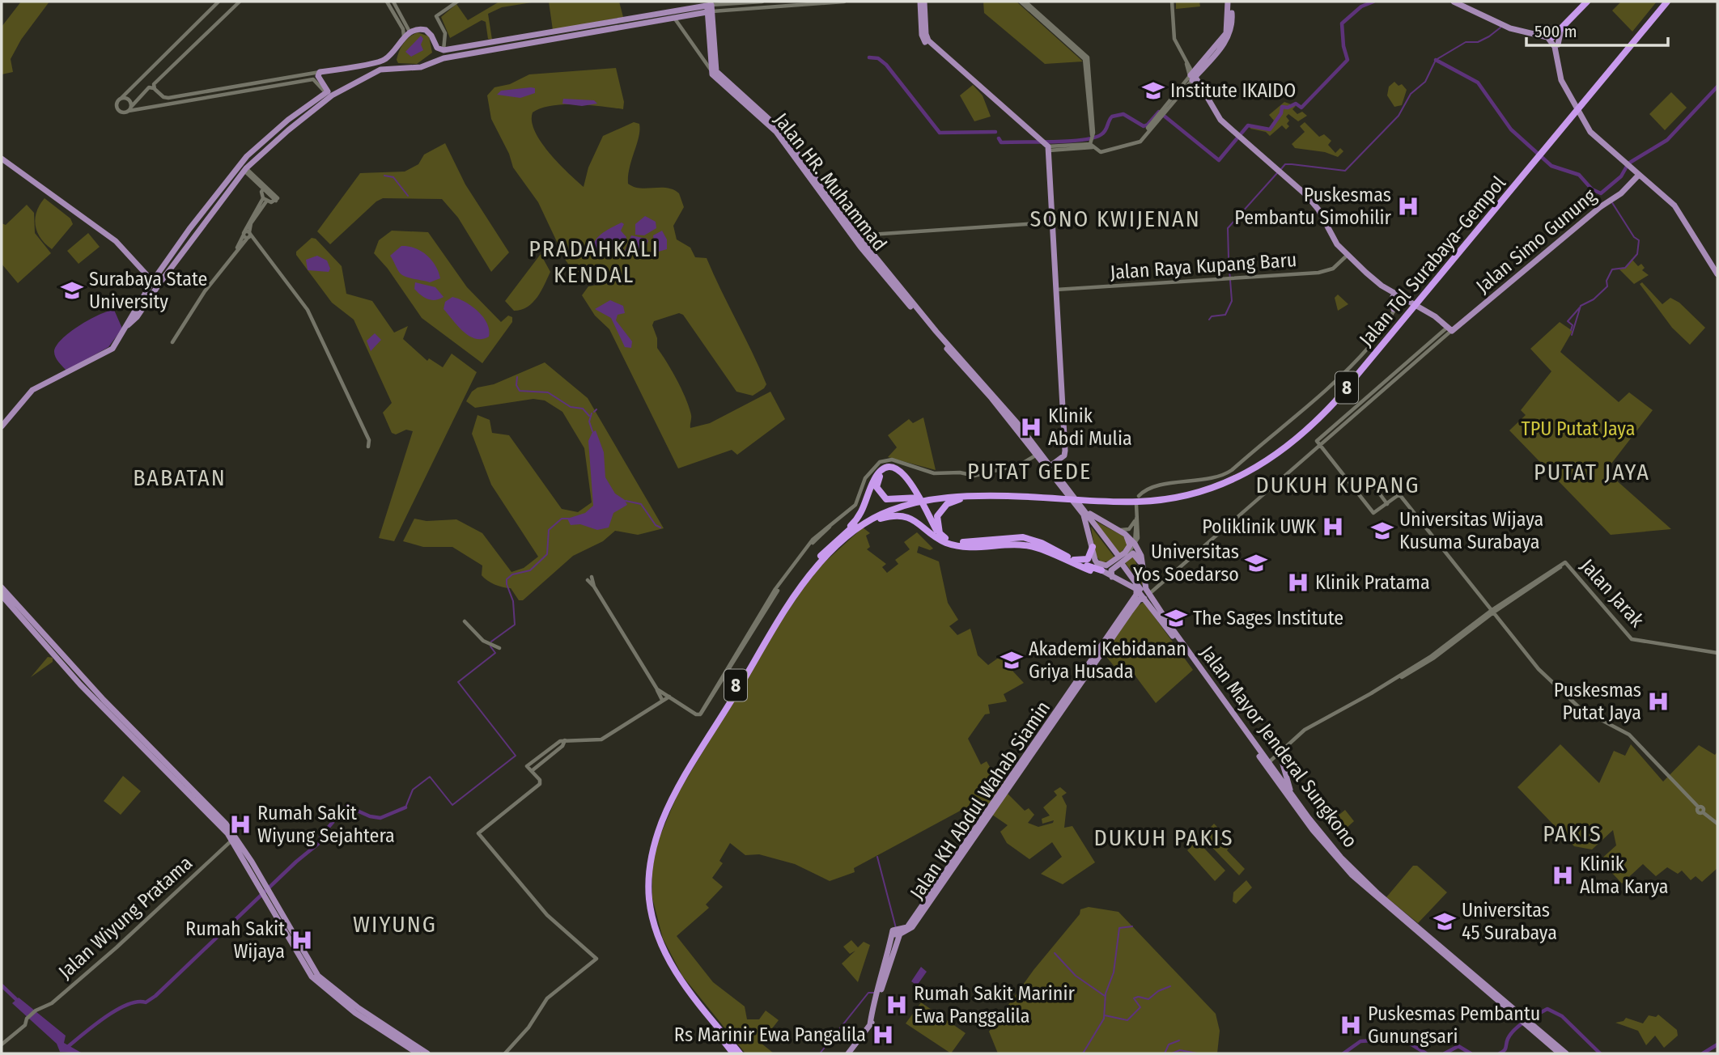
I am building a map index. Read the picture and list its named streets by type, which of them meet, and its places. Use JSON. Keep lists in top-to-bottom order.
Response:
{
  "streets": {
    "highway": ["Jalan Tol Surabaya–Gempol", "8"],
    "main road": [
      "Jalan HR. Muhammad",
      "Jalan Simo Gunung",
      "Jalan Mayor Jenderal Sungkono",
      "Jalan KH Abdul Wahab Siamin"
    ],
    "street": ["Jalan Raya Kupang Baru", "Jalan Jarak", "Jalan Wiyung Pratama"]
  },
  "districts": [
    "SONO KWIJENAN",
    "PRADAHKALI KENDAL",
    "PUTAT GEDE",
    "PUTAT JAYA",
    "BABATAN",
    "DUKUH KUPANG",
    "PAKIS",
    "DUKUH PAKIS",
    "WIYUNG"
  ],
  "parks": ["TPU Putat Jaya"],
  "places": {
    "school or university": [
      "Institute IKAIDO",
      "Surabaya State University",
      "Universitas Wijaya Kusuma Surabaya",
      "Universitas Yos Soedarso",
      "The Sages Institute",
      "Akademi Kebidanan Griya Husada",
      "Universitas 45 Surabaya"
    ],
    "hospital": [
      "Puskesmas Pembantu Simohilir",
      "Klinik Abdi Mulia",
      "Poliklinik UWK",
      "Klinik Pratama",
      "Puskesmas Putat Jaya",
      "Rumah Sakit Wiyung Sejahtera",
      "Klinik Alma Karya",
      "Rumah Sakit Wijaya",
      "Rumah Sakit Marinir Ewa Panggalila",
      "Puskesmas Pembantu Gunungsari",
      "Rs Marinir Ewa Pangalila"
    ]
  },
  "scale_bar": "500 m"
}
